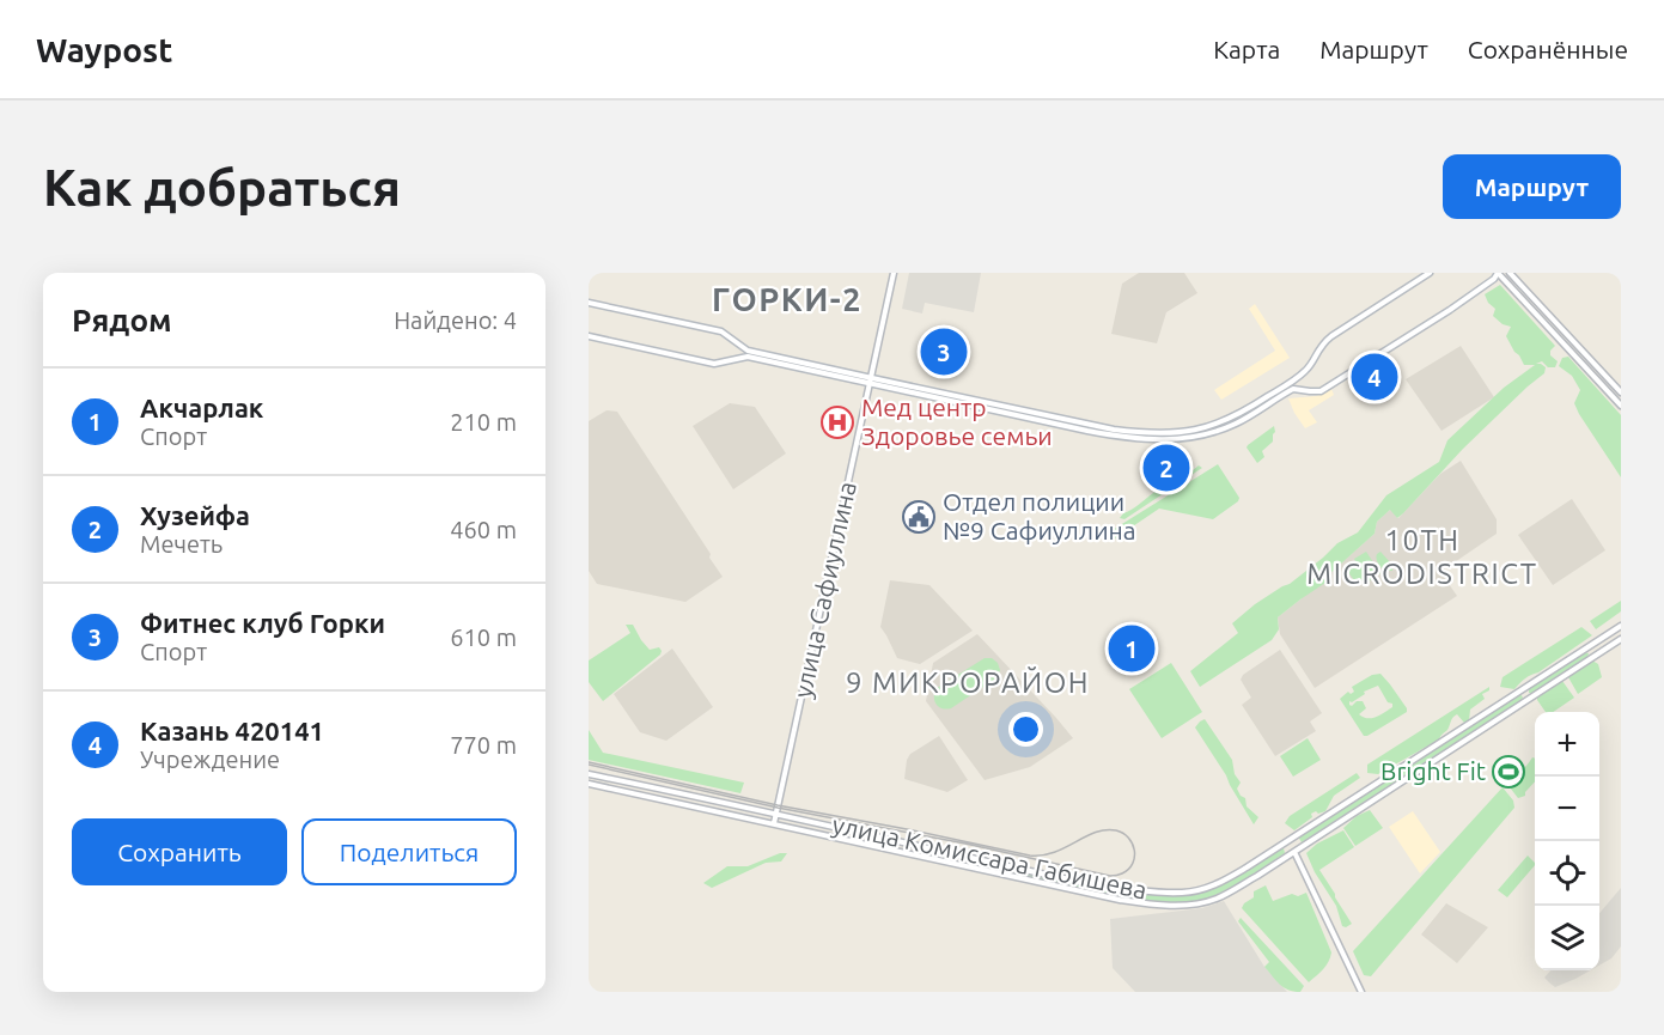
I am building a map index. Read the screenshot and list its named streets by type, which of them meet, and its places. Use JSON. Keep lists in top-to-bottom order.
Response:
{
  "streets": {
    "street": ["улица Сафиуллина", "улица Комиссара Габишева"]
  },
  "crossings": [
    ["улица Сафиуллина", "улица Комиссара Габишева"]
  ],
  "districts": ["ГОРКИ-2", "10TH MICRODISTRICT", "9 МИКРОРАЙОН"],
  "places": {
    "hospital": ["Мед центр Здоровье семьи"],
    "public building": ["Отдел полиции №9 Сафиуллина"],
    "sports": ["Bright Fit"]
  },
  "page": {
    "header": "Waypost",
    "nav": ["Карта", "Маршрут", "Сохранённые"],
    "buttons": [
      "Маршрут",
      ["Сохранить", "Поделиться"]
    ],
    "title": "Как добраться",
    "heading": ["Рядом", "Найдено: 4"],
    "pins": [
      "3",
      "4",
      "2",
      "1"
    ],
    "list": [
      {
        "mark": "1",
        "name": "Акчарлак",
        "note": "Спорт",
        "value": "210 m"
      },
      {
        "mark": "2",
        "name": "Хузейфа",
        "note": "Мечеть",
        "value": "460 m"
      },
      {
        "mark": "3",
        "name": "Фитнес клуб Горки",
        "note": "Спорт",
        "value": "610 m"
      },
      {
        "mark": "4",
        "name": "Казань 420141",
        "note": "Учреждение",
        "value": "770 m"
      }
    ],
    "map_buttons": ["+", "−"]
  }
}
